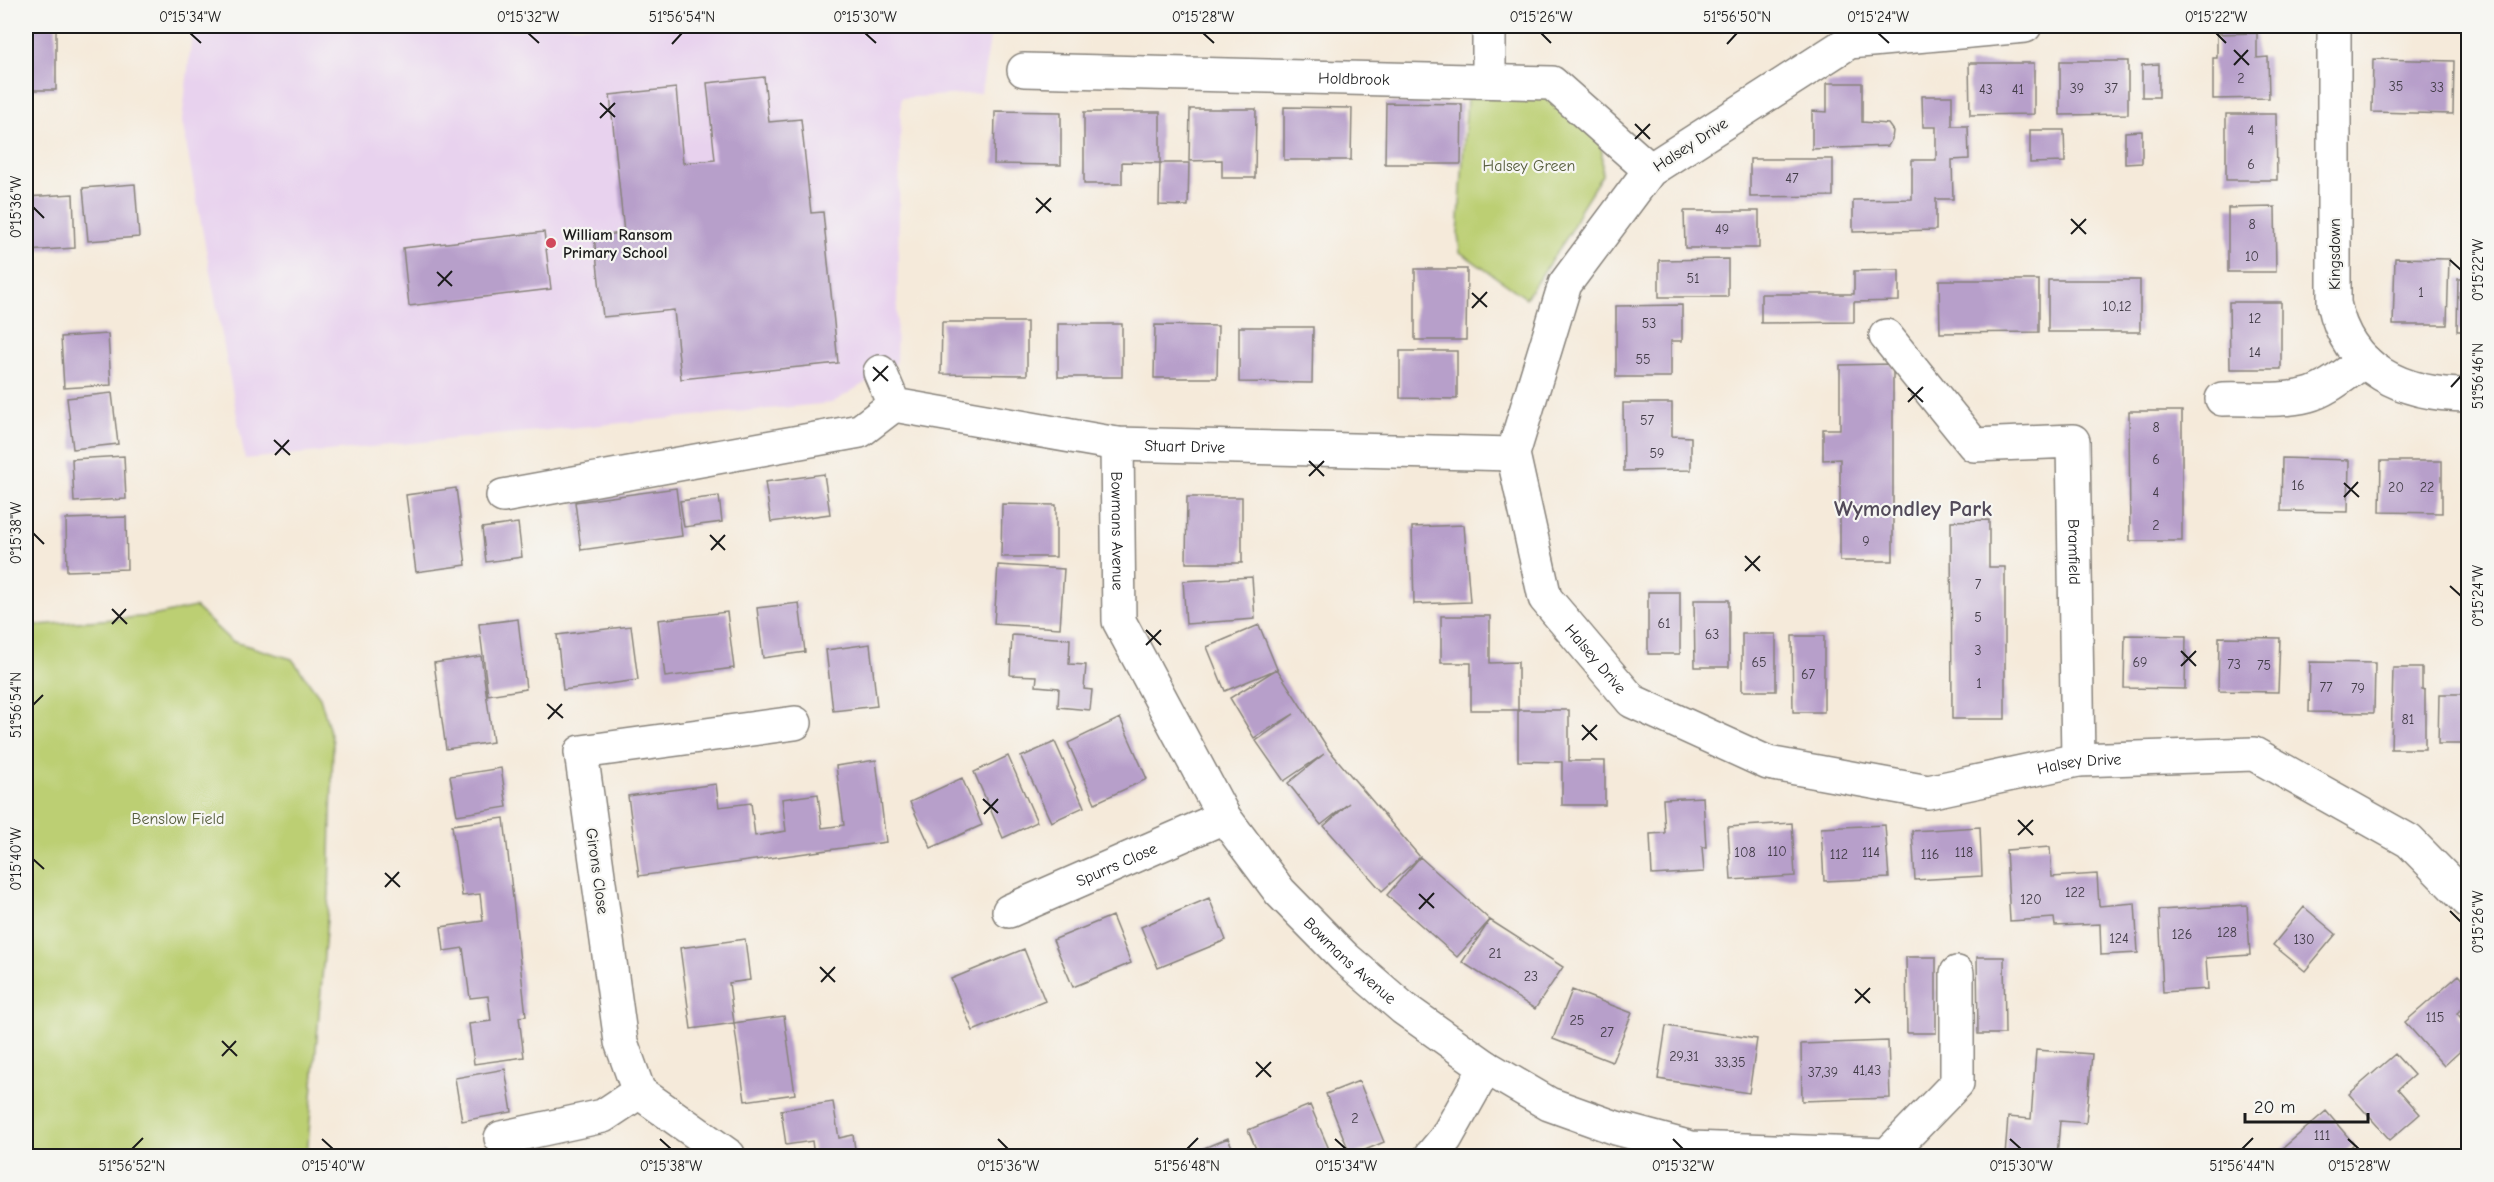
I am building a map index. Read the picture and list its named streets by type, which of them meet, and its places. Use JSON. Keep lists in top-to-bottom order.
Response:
{
  "streets": {
    "street": [
      "Holdbrook",
      "Halsey Drive",
      "Kingsdown",
      "Stuart Drive",
      "Bowmans Avenue",
      "Bramfield",
      "Spurrs Close",
      "Girons Close"
    ]
  },
  "crossings": [
    ["Holdbrook", "Halsey Drive"],
    ["Halsey Drive", "Stuart Drive"],
    ["Halsey Drive", "Bramfield"],
    ["Stuart Drive", "Bowmans Avenue"],
    ["Bowmans Avenue", "Spurrs Close"]
  ],
  "districts": ["Wymondley Park"],
  "parks": ["Halsey Green", "Benslow Field"],
  "places": ["William Ransom Primary School"],
  "house_numbers": [
    "2",
    "35",
    "33",
    "39",
    "37",
    "43",
    "41",
    "4",
    "6",
    "47",
    "8",
    "49",
    "10",
    "51",
    "1",
    "10,12",
    "12",
    "53",
    "14",
    "55",
    "57",
    "8",
    "59",
    "6",
    "16",
    "20",
    "22",
    "4",
    "2",
    "9",
    "7",
    "5",
    "61",
    "63",
    "3",
    "65",
    "69",
    "73",
    "75",
    "67",
    "1",
    "77",
    "79",
    "81",
    "110",
    "108",
    "114",
    "118",
    "112",
    "116",
    "122",
    "120",
    "128",
    "126",
    "124",
    "130",
    "21",
    "23",
    "115",
    "25",
    "27",
    "29,31",
    "33,35",
    "41,43",
    "37,39",
    "2",
    "111"
  ],
  "scale_bar": "20 m",
  "coordinates": [
    "0°15'34\"W",
    "0°15'32\"W",
    "51°56'54\"N",
    "0°15'30\"W",
    "0°15'28\"W",
    "0°15'26\"W",
    "51°56'50\"N",
    "0°15'24\"W",
    "0°15'22\"W",
    "0°15'36\"W",
    "51°56'46\"N",
    "0°15'38\"W",
    "0°15'40\"W",
    "51°56'52\"N",
    "51°56'48\"N",
    "51°56'44\"N"
  ]
}
